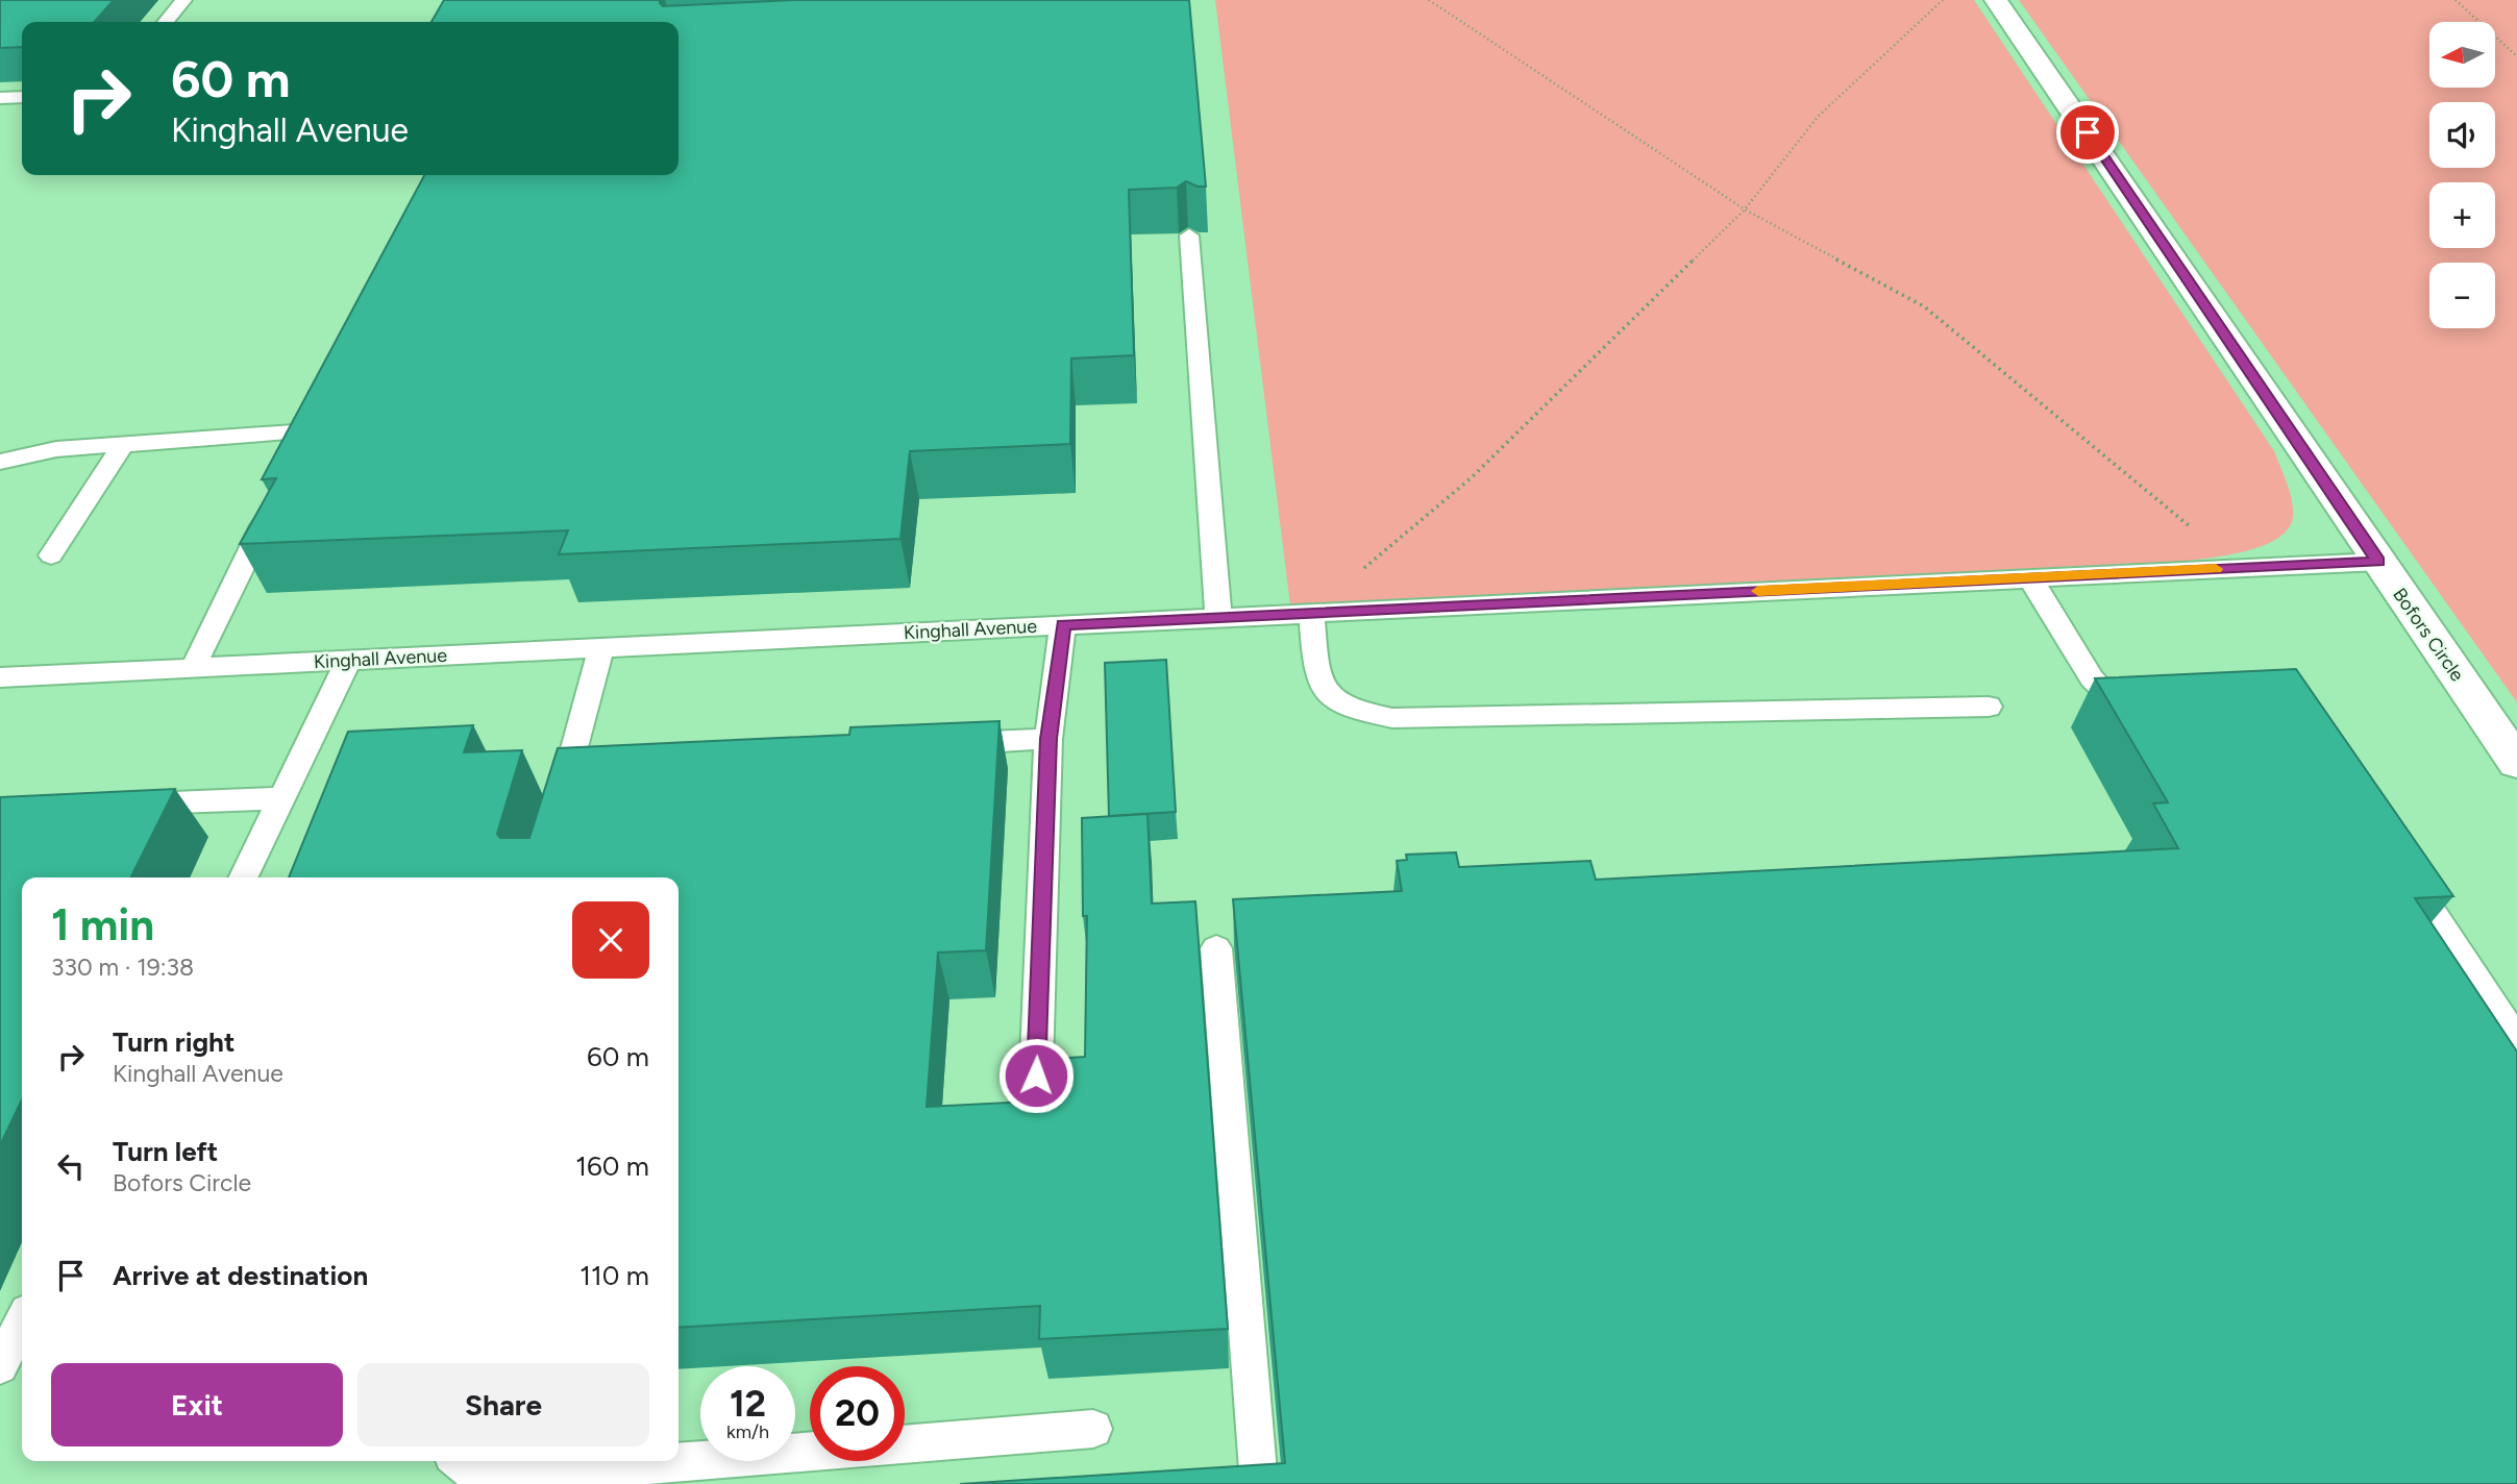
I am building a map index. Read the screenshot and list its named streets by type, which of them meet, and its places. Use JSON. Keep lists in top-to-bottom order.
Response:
{
  "streets": {
    "street": ["Bofors Circle"],
    "lane": ["Kinghall Avenue"]
  },
  "crossings": [
    ["Kinghall Avenue", "Bofors Circle"]
  ],
  "north": "left",
  "page": {
    "map_buttons": ["+", "−"],
    "turn": ["60 m", "Kinghall Avenue"],
    "heading": ["1 min", "330 m · 19:38"],
    "list": [
      {
        "name": "Turn right",
        "note": "Kinghall Avenue",
        "value": "60 m"
      },
      {
        "name": "Turn left",
        "note": "Bofors Circle",
        "value": "160 m"
      },
      {
        "name": "Arrive at destination",
        "value": "110 m"
      }
    ],
    "buttons": ["Exit", "Share"],
    "speed": "12 km/h",
    "limit": "20"
  }
}
